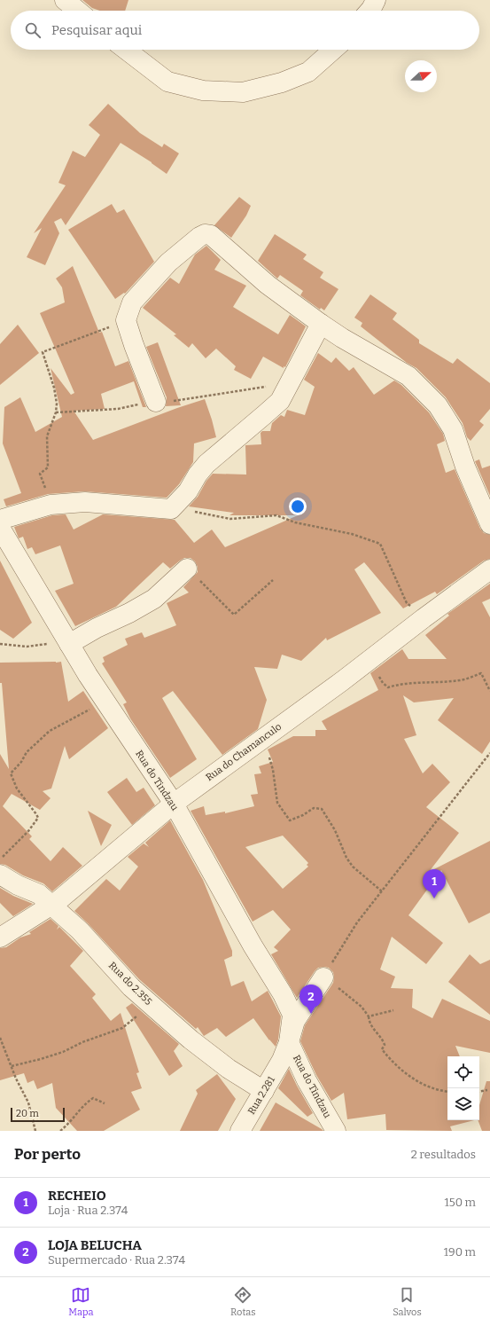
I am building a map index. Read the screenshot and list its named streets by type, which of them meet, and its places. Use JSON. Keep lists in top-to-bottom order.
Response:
{
  "streets": {
    "street": [
      "Rua do Chamanculo",
      "Rua do Tindzau",
      "Rua do 2.355",
      "Rua 2.281"
    ]
  },
  "crossings": [
    ["Rua do Chamanculo", "Rua do Tindzau"],
    ["Rua do Chamanculo", "Rua do 2.355"],
    ["Rua do Tindzau", "Rua 2.281"],
    ["Rua do 2.355", "Rua 2.281"]
  ],
  "scale_bar": "20 m",
  "north": "right",
  "page": {
    "search": "Pesquisar aqui",
    "pins": ["1", "2"],
    "scale": "20 m",
    "heading": ["Por perto", "2 resultados"],
    "list": [
      {
        "mark": "1",
        "name": "RECHEIO",
        "note": "Loja · Rua 2.374",
        "value": "150 m"
      },
      {
        "mark": "2",
        "name": "LOJA BELUCHA",
        "note": "Supermercado · Rua 2.374",
        "value": "190 m"
      }
    ],
    "nav": ["Mapa", "Rotas", "Salvos"]
  }
}
